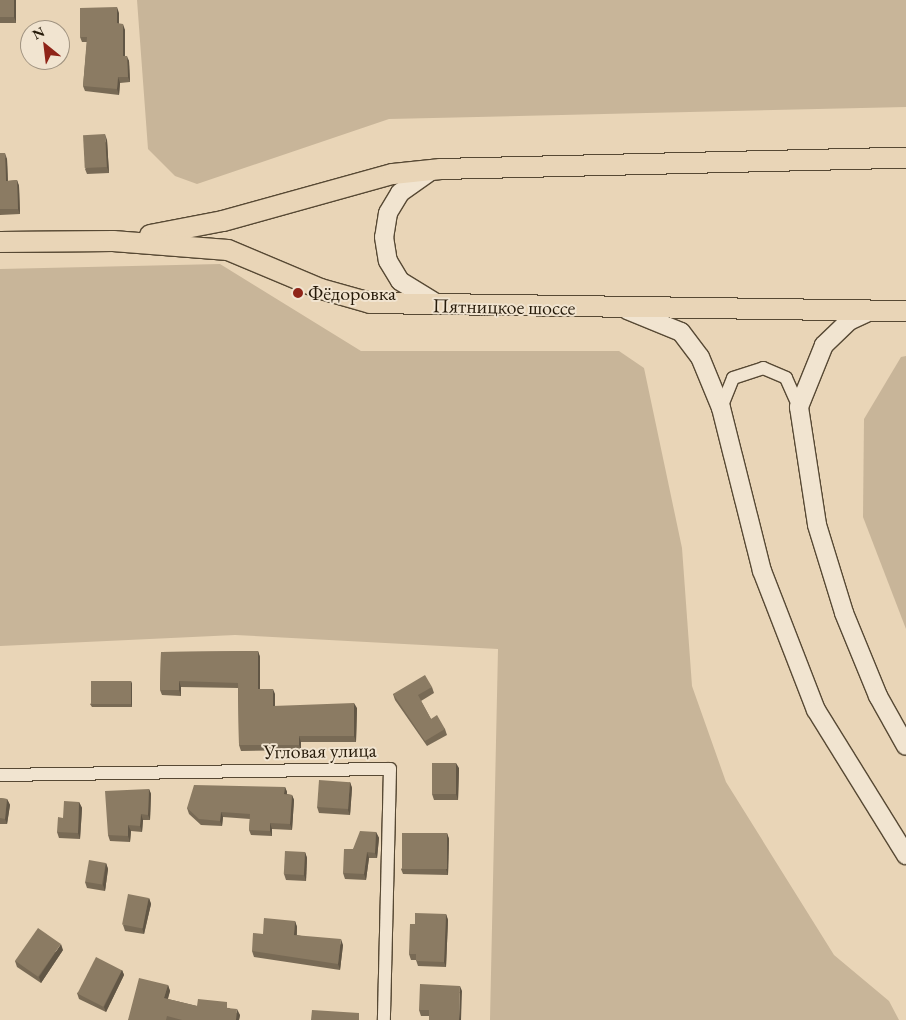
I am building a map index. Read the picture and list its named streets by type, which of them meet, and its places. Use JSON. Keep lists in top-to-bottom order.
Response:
{
  "streets": {
    "main road": ["Пятницкое шоссе"],
    "street": ["Угловая улица"]
  },
  "places": ["Фёдоровка"],
  "north": "top left"
}
